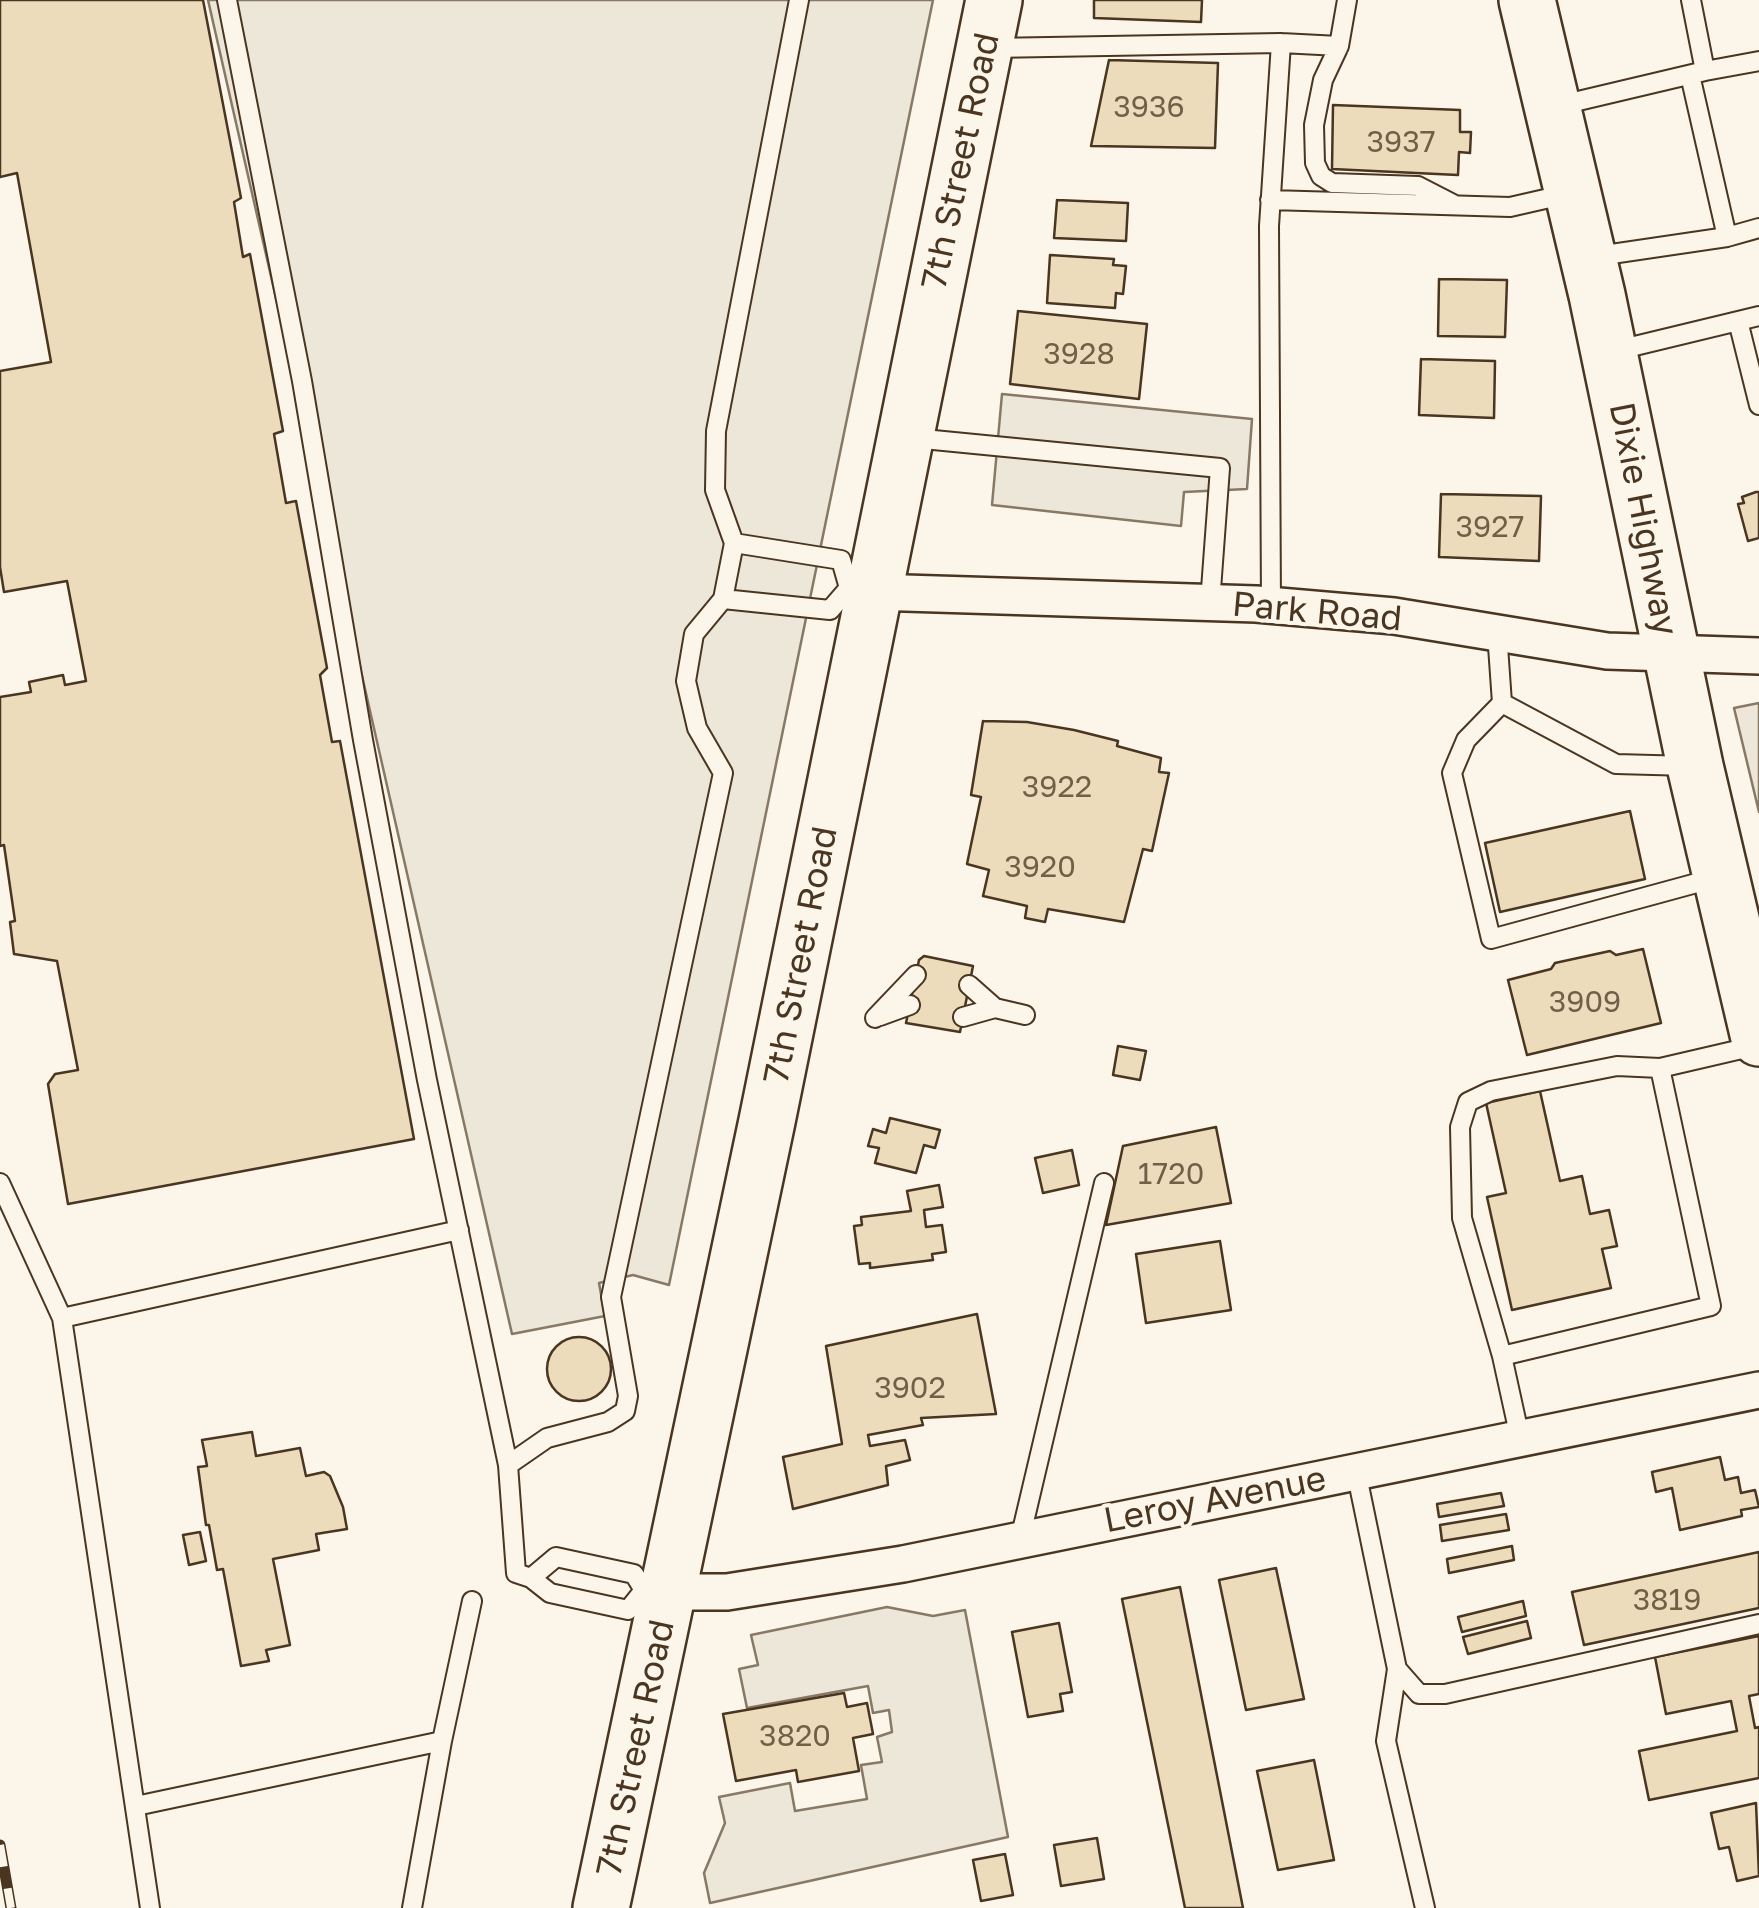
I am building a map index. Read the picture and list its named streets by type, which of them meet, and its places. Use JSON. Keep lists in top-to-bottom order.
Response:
{
  "streets": {
    "main road": ["7th Street Road", "Dixie Highway"],
    "street": ["Park Road", "Leroy Avenue"]
  },
  "crossings": [
    ["7th Street Road", "Park Road"],
    ["7th Street Road", "Leroy Avenue"],
    ["Dixie Highway", "Park Road"]
  ],
  "house_numbers": [
    "3936",
    "3937",
    "3928",
    "3927",
    "3922",
    "3920",
    "3909",
    "1720",
    "3902",
    "3819",
    "3820"
  ]
}
